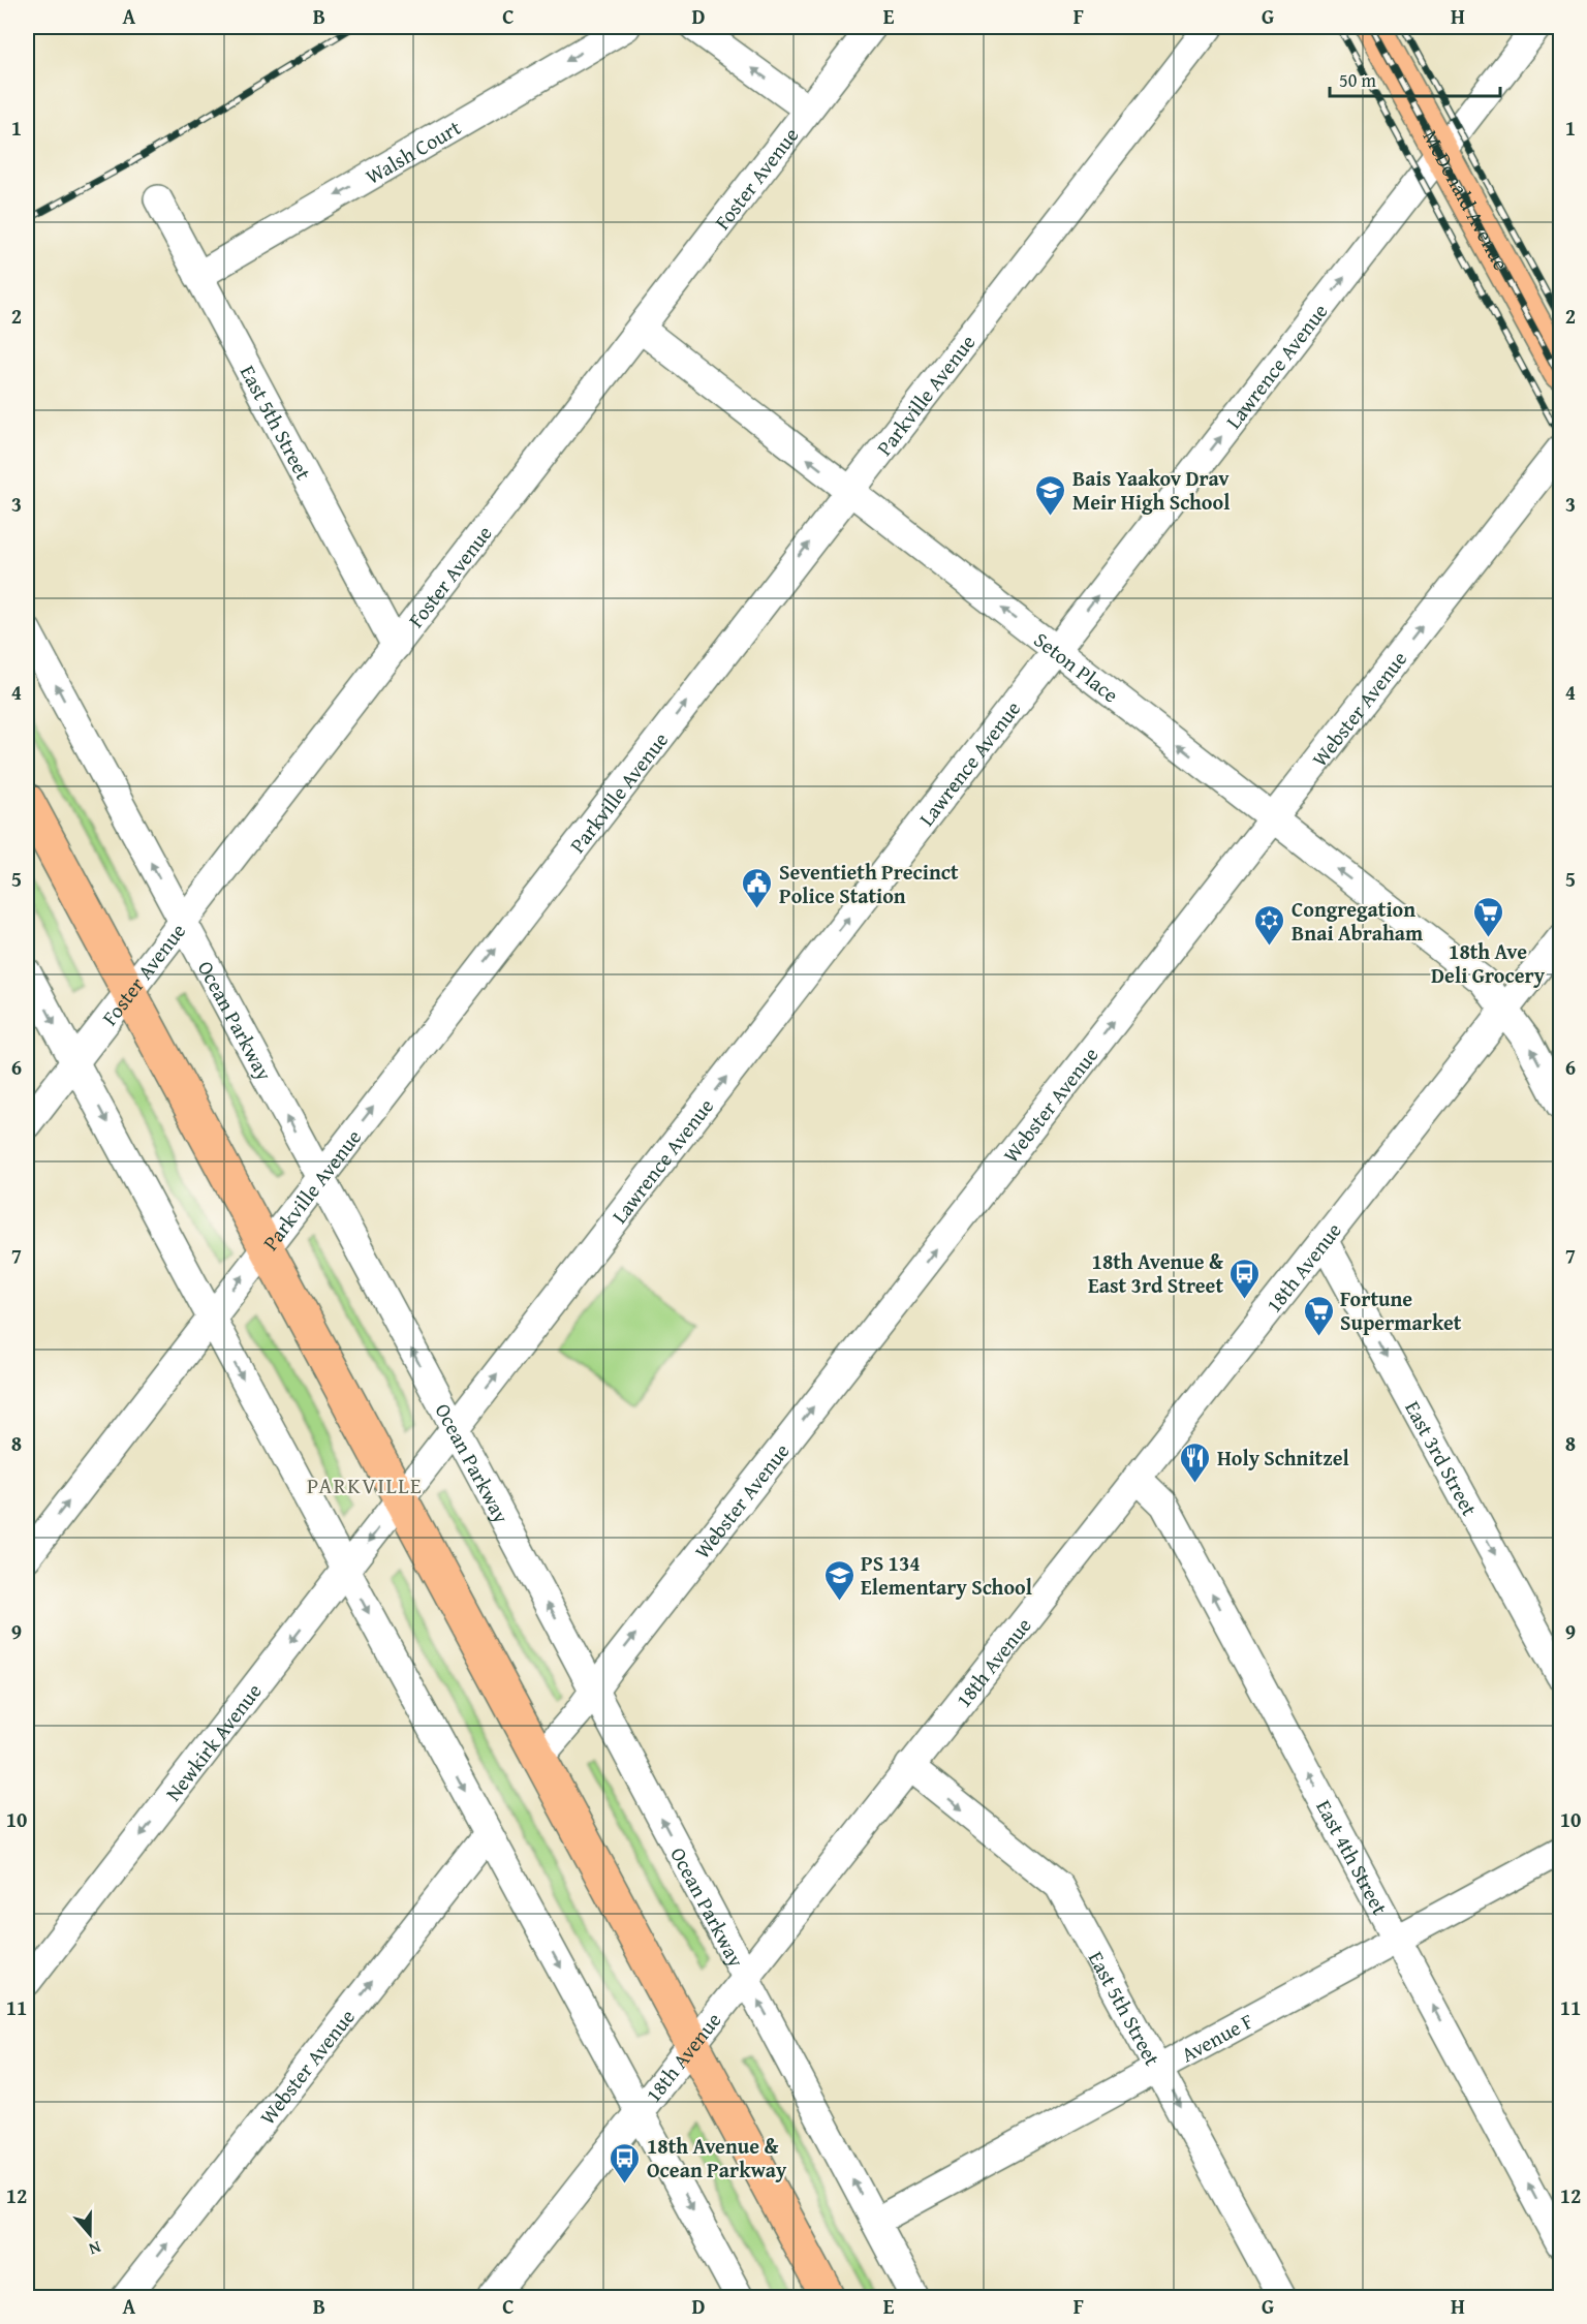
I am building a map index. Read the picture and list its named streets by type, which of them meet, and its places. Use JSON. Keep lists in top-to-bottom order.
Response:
{
  "streets": {
    "main road": ["McDonald Avenue"],
    "street": [
      "Walsh Court",
      "Foster Avenue",
      "Lawrence Avenue",
      "Parkville Avenue",
      "East 5th Street",
      "Seton Place",
      "Webster Avenue",
      "Ocean Parkway",
      "18th Avenue",
      "East 3rd Street",
      "Newkirk Avenue",
      "East 4th Street",
      "Avenue F"
    ]
  },
  "crossings": [
    ["Walsh Court", "East 5th Street"],
    ["Foster Avenue", "East 5th Street"],
    ["Foster Avenue", "Seton Place"],
    ["Foster Avenue", "Ocean Parkway"],
    ["McDonald Avenue", "Lawrence Avenue"],
    ["Lawrence Avenue", "Seton Place"],
    ["Lawrence Avenue", "Ocean Parkway"],
    ["Lawrence Avenue", "Newkirk Avenue"],
    ["Parkville Avenue", "Seton Place"],
    ["Parkville Avenue", "Ocean Parkway"],
    ["East 5th Street", "18th Avenue"],
    ["East 5th Street", "Avenue F"],
    ["Seton Place", "Webster Avenue"],
    ["Seton Place", "18th Avenue"],
    ["Webster Avenue", "Ocean Parkway"],
    ["Ocean Parkway", "18th Avenue"],
    ["Ocean Parkway", "Avenue F"],
    ["18th Avenue", "East 3rd Street"],
    ["18th Avenue", "East 4th Street"],
    ["East 4th Street", "Avenue F"]
  ],
  "one_way": [
    "Walsh Court",
    "Lawrence Avenue",
    "Parkville Avenue",
    "East 5th Street",
    "Seton Place",
    "Webster Avenue",
    "East 3rd Street",
    "Newkirk Avenue",
    "East 4th Street"
  ],
  "districts": ["PARKVILLE"],
  "places": {
    "school or university": ["Bais Yaakov Drav Meir High School", "PS 134 Elementary School"],
    "public building": ["Seventieth Precinct Police Station"],
    "supermarket": ["18th Ave Deli Grocery", "Fortune Supermarket"],
    "synagogue": ["Congregation Bnai Abraham"],
    "bus stop": ["18th Avenue & East 3rd Street", "18th Avenue & Ocean Parkway"],
    "restaurant": ["Holy Schnitzel"]
  },
  "scale_bar": "50 m",
  "north": "bottom",
  "grid": {
    "columns": [
      "A",
      "B",
      "C",
      "D",
      "E",
      "F",
      "G",
      "H"
    ],
    "rows": [
      "1",
      "2",
      "3",
      "4",
      "5",
      "6",
      "7",
      "8",
      "9",
      "10",
      "11",
      "12"
    ]
  }
}
